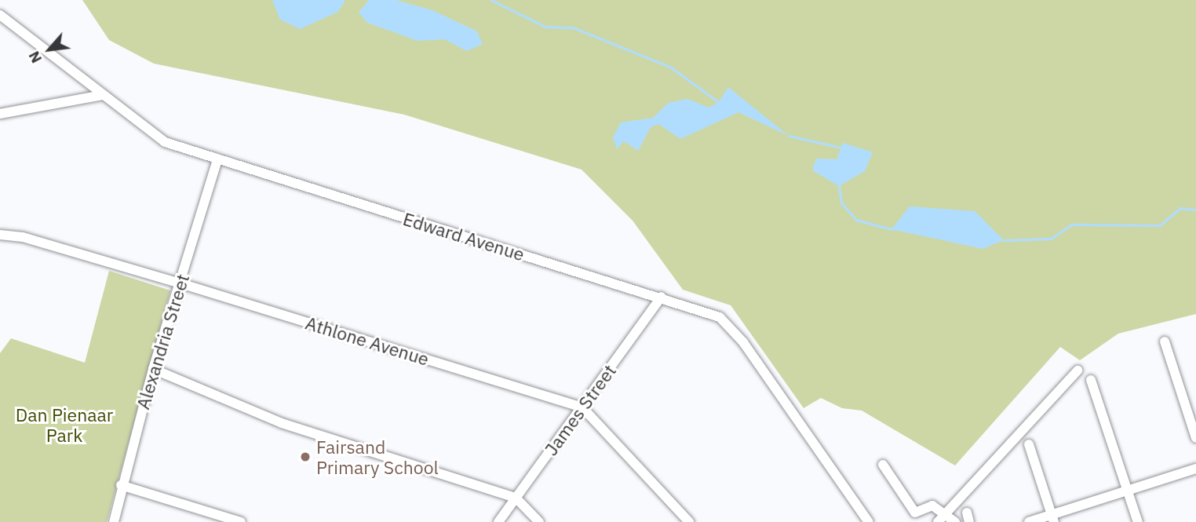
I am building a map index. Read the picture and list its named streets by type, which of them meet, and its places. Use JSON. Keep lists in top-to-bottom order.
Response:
{
  "streets": {
    "street": [
      "Edward Avenue",
      "Athlone Avenue",
      "Alexandria Street",
      "James Street"
    ]
  },
  "crossings": [
    ["Edward Avenue", "Alexandria Street"],
    ["Edward Avenue", "James Street"],
    ["Athlone Avenue", "Alexandria Street"],
    ["Athlone Avenue", "James Street"]
  ],
  "parks": ["Dan Pienaar Park"],
  "places": ["Fairsand Primary School"],
  "north": "bottom left"
}
